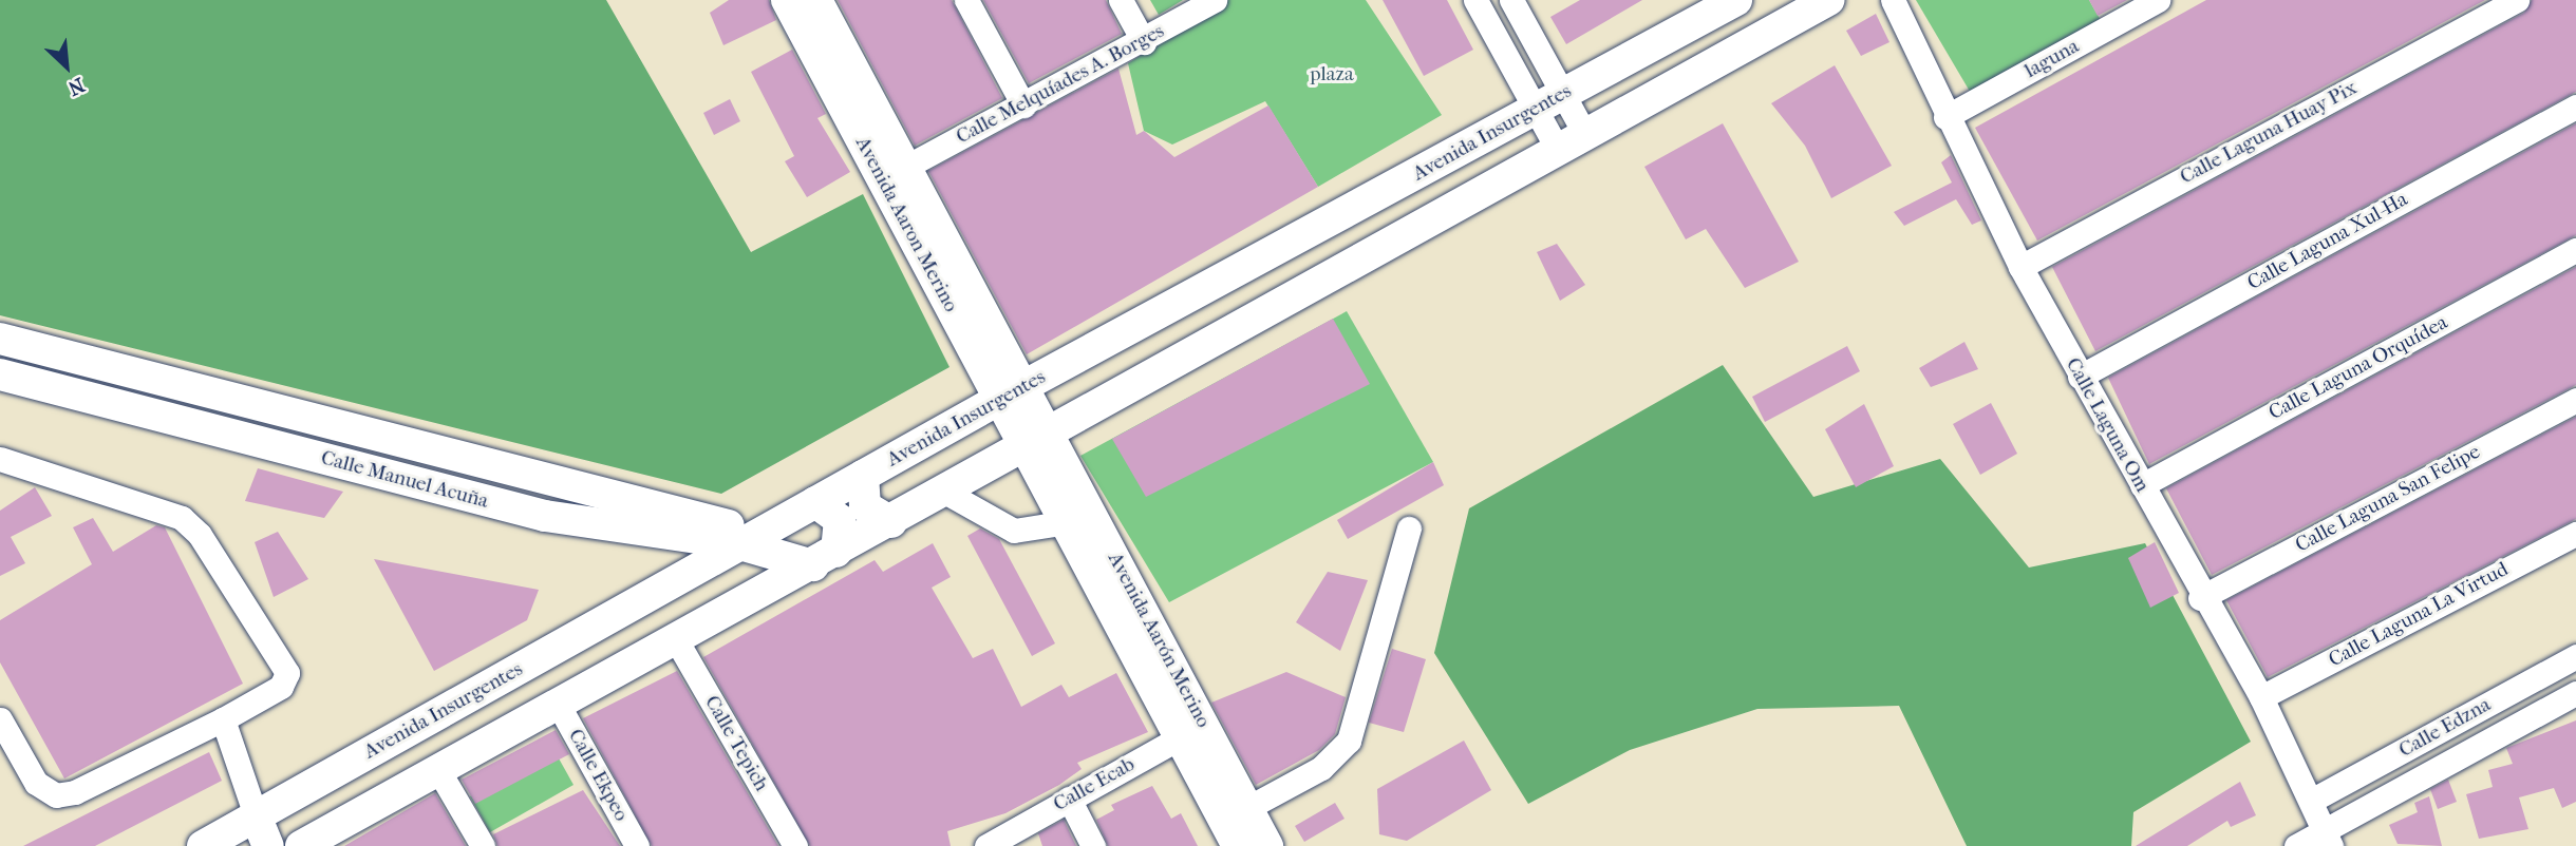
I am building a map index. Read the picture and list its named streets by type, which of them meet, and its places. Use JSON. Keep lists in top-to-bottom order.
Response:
{
  "streets": {
    "main road": [
      "Avenida Insurgentes",
      "Avenida Aaron Merino",
      "Calle Manuel Acuña",
      "Avenida Aarón Merino"
    ],
    "street": [
      "laguna",
      "Calle Melquíades A. Borges",
      "Calle Laguna Huay Pix",
      "Calle Laguna Xul-Ha",
      "Calle Laguna Orquídea",
      "Calle Laguna Om",
      "Calle Laguna San Felipe",
      "Calle Laguna La Virtud",
      "Calle Edzna",
      "Calle Tepich",
      "Calle Ekpeo",
      "Calle Ecab"
    ]
  },
  "crossings": [
    ["laguna", "Calle Laguna Om"],
    ["Calle Melquíades A. Borges", "Avenida Aaron Merino"],
    ["Avenida Insurgentes", "Avenida Aaron Merino"],
    ["Avenida Insurgentes", "Calle Manuel Acuña"],
    ["Calle Laguna Huay Pix", "Calle Laguna Om"],
    ["Avenida Aaron Merino", "Avenida Aarón Merino"],
    ["Calle Laguna Xul-Ha", "Calle Laguna Om"],
    ["Calle Laguna Orquídea", "Calle Laguna Om"],
    ["Calle Laguna Om", "Calle Laguna San Felipe"],
    ["Calle Laguna Om", "Calle Laguna La Virtud"],
    ["Calle Laguna Om", "Calle Edzna"],
    ["Avenida Aarón Merino", "Calle Ecab"]
  ],
  "parks": ["plaza"],
  "north": "bottom right"
}
